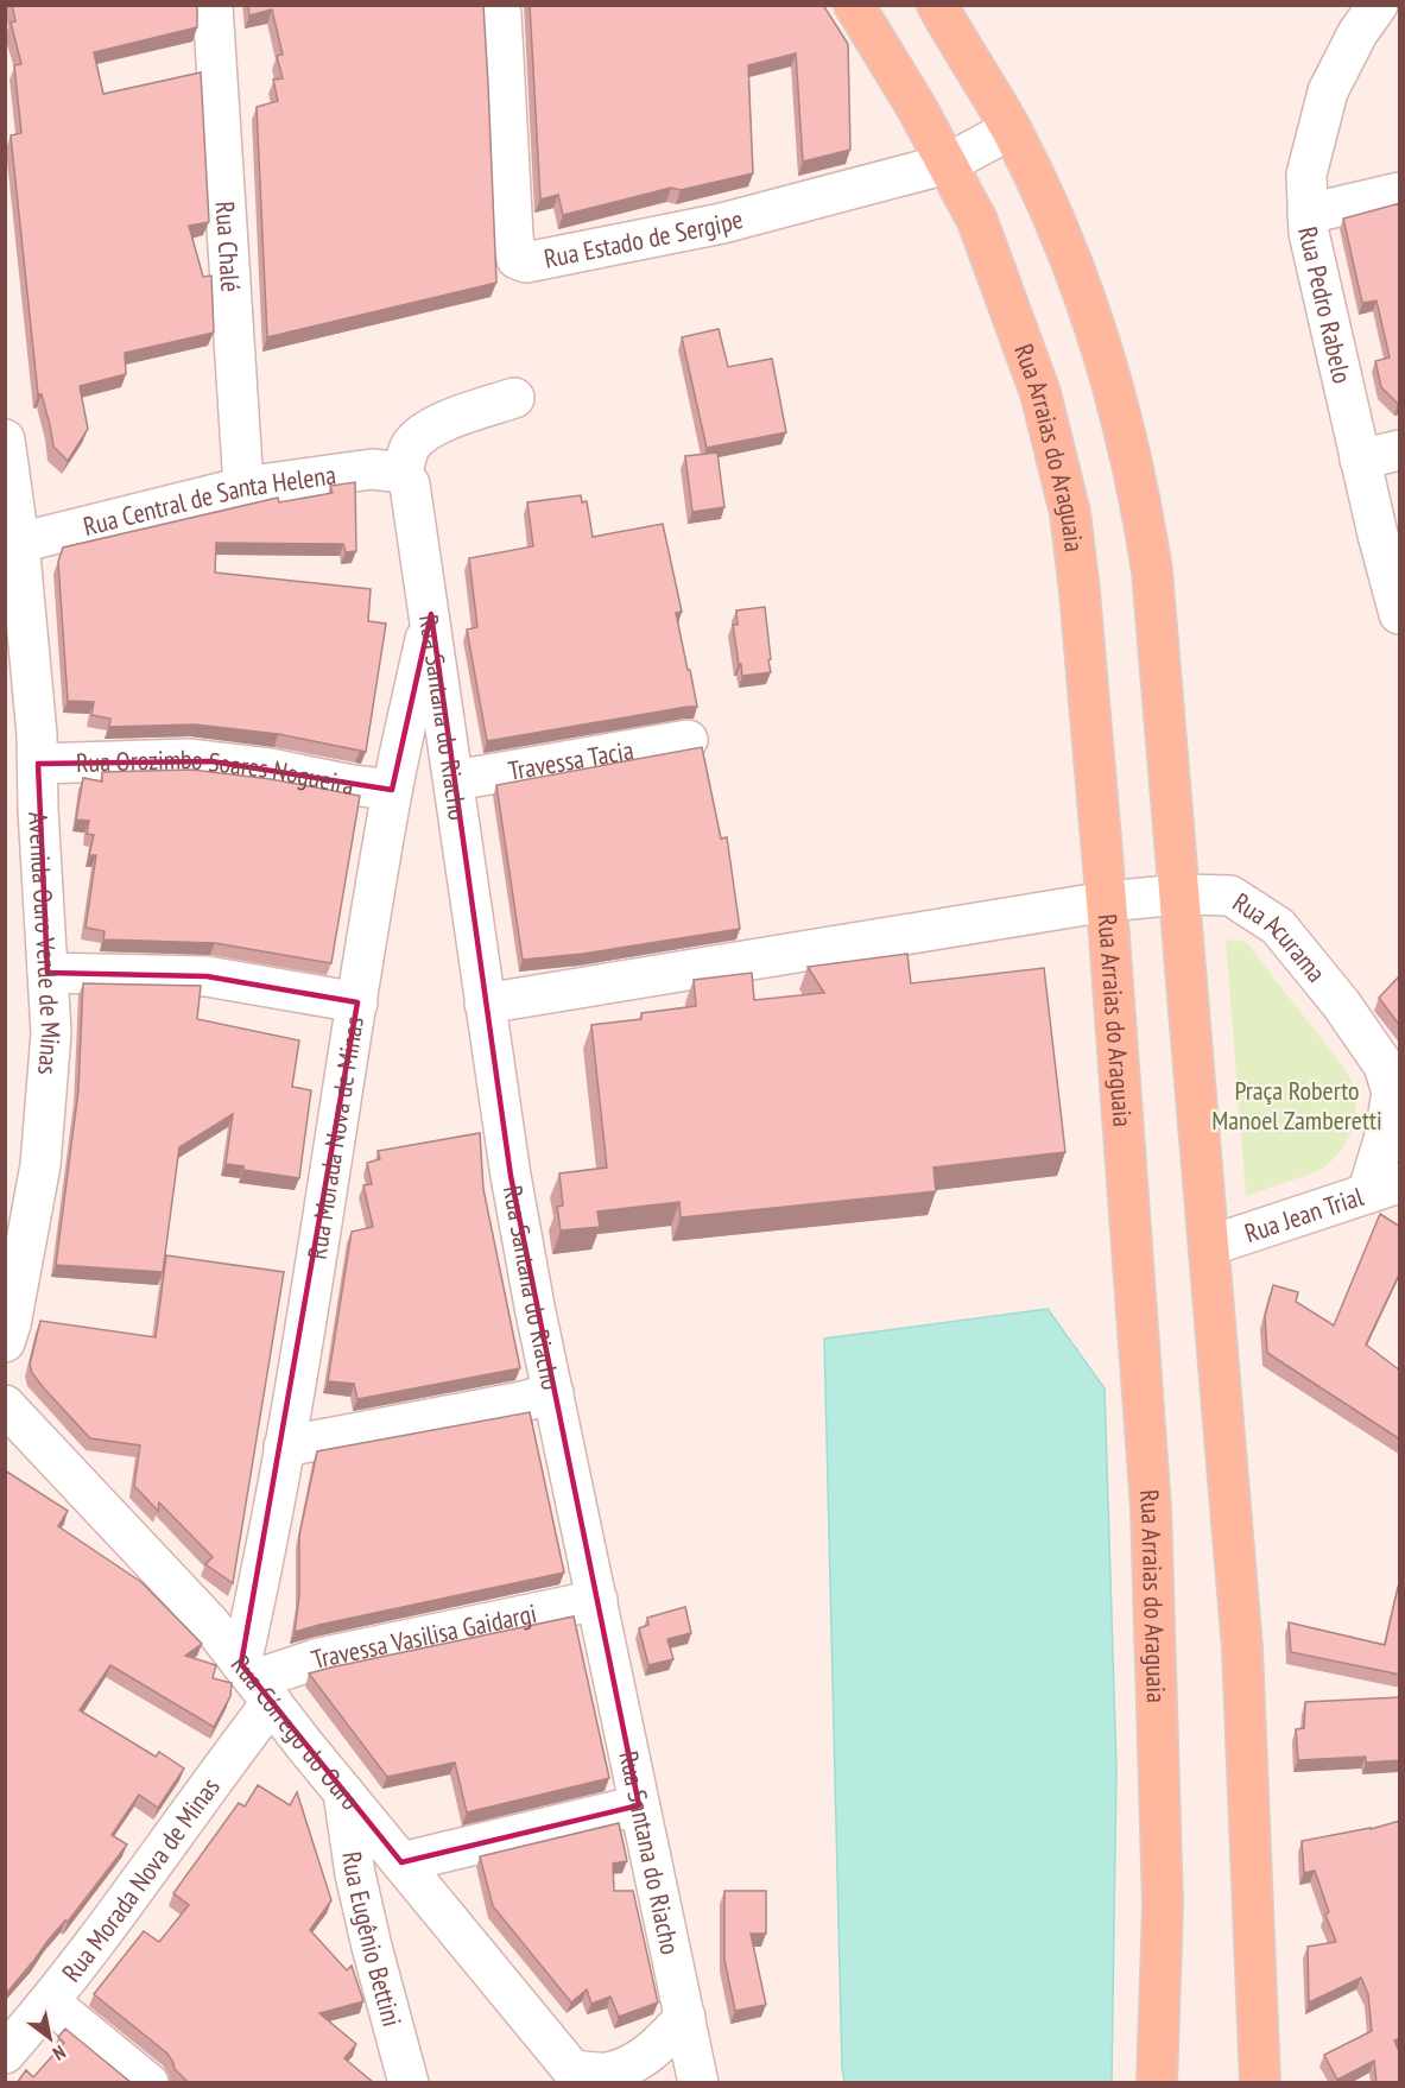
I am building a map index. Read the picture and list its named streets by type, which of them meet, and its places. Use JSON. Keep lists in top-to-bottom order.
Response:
{
  "streets": {
    "main road": ["Rua Arraias do Araguaia"],
    "street": [
      "Rua Estado de Sergipe",
      "Rua Chalé",
      "Rua Pedro Rabelo",
      "Rua Central de Santa Helena",
      "Rua Santana do Riacho",
      "Travessa Tacia",
      "Rua Orozimbo Soares Nogueira",
      "Rua Acurama",
      "Avenida Ouro Verde de Minas",
      "Rua Morada Nova de Minas",
      "Rua Jean Trial",
      "Travessa Vasilisa Gaidargi",
      "Rua Córrego do Ouro",
      "Rua Eugênio Bettini"
    ]
  },
  "crossings": [
    ["Rua Estado de Sergipe", "Rua Arraias do Araguaia"],
    ["Rua Chalé", "Rua Central de Santa Helena"],
    ["Rua Arraias do Araguaia", "Rua Acurama"],
    ["Rua Central de Santa Helena", "Rua Santana do Riacho"],
    ["Rua Central de Santa Helena", "Avenida Ouro Verde de Minas"],
    ["Rua Santana do Riacho", "Travessa Tacia"],
    ["Rua Santana do Riacho", "Rua Acurama"],
    ["Rua Santana do Riacho", "Rua Morada Nova de Minas"],
    ["Rua Santana do Riacho", "Travessa Vasilisa Gaidargi"],
    ["Rua Santana do Riacho", "Rua Córrego do Ouro"],
    ["Rua Orozimbo Soares Nogueira", "Avenida Ouro Verde de Minas"],
    ["Rua Orozimbo Soares Nogueira", "Rua Morada Nova de Minas"],
    ["Rua Acurama", "Rua Jean Trial"],
    ["Rua Morada Nova de Minas", "Travessa Vasilisa Gaidargi"],
    ["Rua Morada Nova de Minas", "Rua Córrego do Ouro"],
    ["Travessa Vasilisa Gaidargi", "Rua Córrego do Ouro"],
    ["Rua Córrego do Ouro", "Rua Eugênio Bettini"]
  ],
  "parks": ["Praça Roberto Manoel Zamberetti"],
  "north": "bottom right"
}
